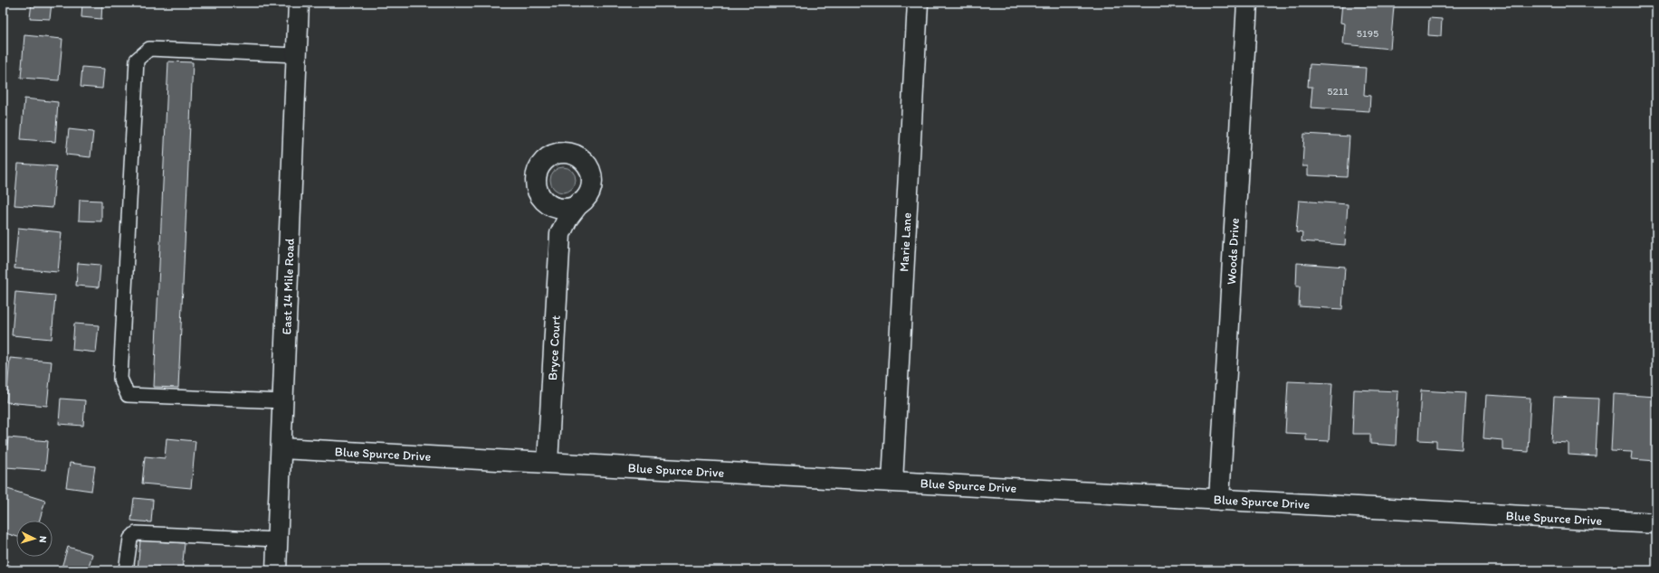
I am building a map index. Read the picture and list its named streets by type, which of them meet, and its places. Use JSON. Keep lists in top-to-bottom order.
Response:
{
  "streets": {
    "street": [
      "Marie Lane",
      "Woods Drive",
      "East 14 Mile Road",
      "Bryce Court",
      "Blue Spurce Drive"
    ]
  },
  "crossings": [
    ["Marie Lane", "Blue Spurce Drive"],
    ["Woods Drive", "Blue Spurce Drive"],
    ["East 14 Mile Road", "Blue Spurce Drive"],
    ["Bryce Court", "Blue Spurce Drive"]
  ],
  "house_numbers": ["5195", "5211"],
  "north": "right"
}
